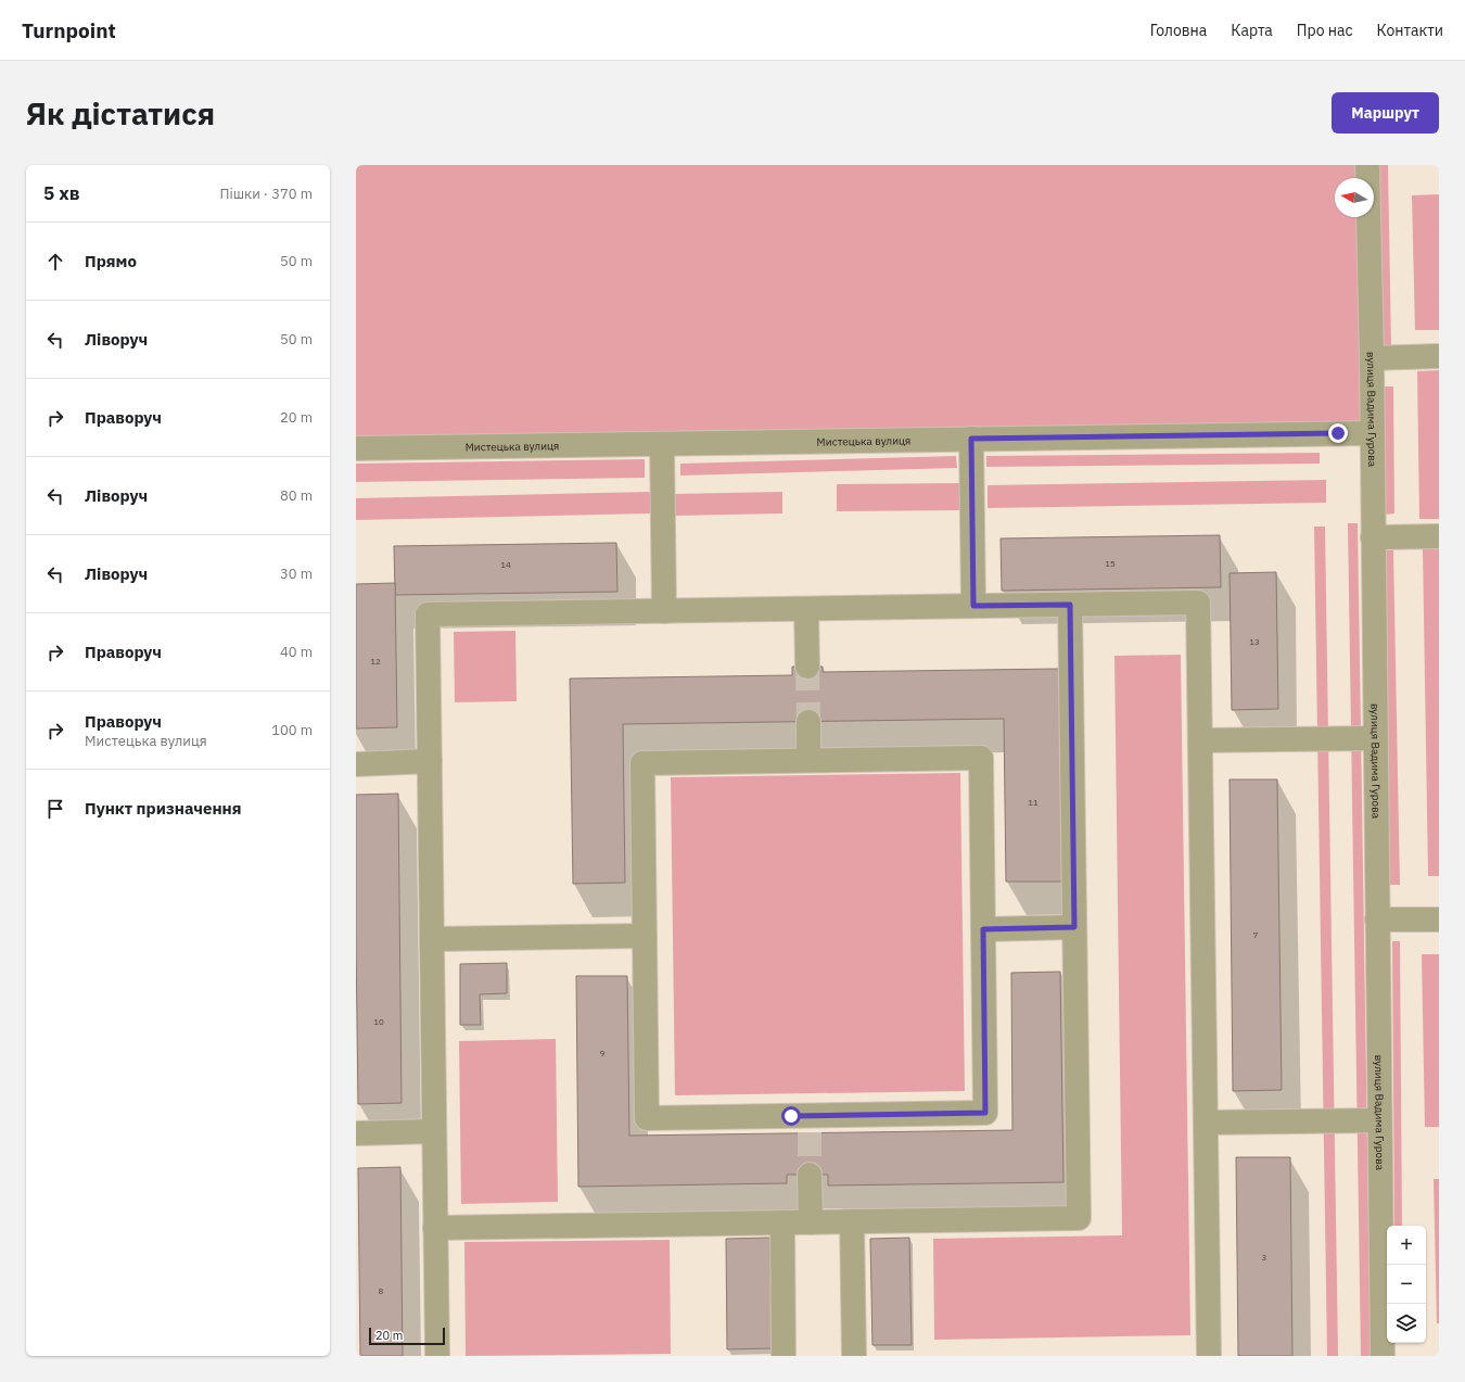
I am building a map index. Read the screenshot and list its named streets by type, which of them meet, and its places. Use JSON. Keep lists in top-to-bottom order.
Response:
{
  "streets": {
    "street": ["вулиця Вадима Гурова", "Мистецька вулиця"]
  },
  "crossings": [
    ["вулиця Вадима Гурова", "Мистецька вулиця"]
  ],
  "house_numbers": [
    "15",
    "14",
    "13",
    "12",
    "11",
    "7",
    "10",
    "9",
    "3",
    "8"
  ],
  "scale_bar": "20 m",
  "north": "left",
  "page": {
    "header": "Turnpoint",
    "nav": [
      "Головна",
      "Карта",
      "Про нас",
      "Контакти"
    ],
    "buttons": "Маршрут",
    "title": "Як дістатися",
    "heading": ["5 хв", "Пішки · 370 m"],
    "list": [
      ["Прямо", "50 m"],
      ["Ліворуч", "50 m"],
      ["Праворуч", "20 m"],
      ["Ліворуч", "80 m"],
      ["Ліворуч", "30 m"],
      ["Праворуч", "40 m"],
      ["Праворуч", "Мистецька вулиця", "100 m"],
      "Пункт призначення"
    ],
    "map_buttons": ["+", "−"],
    "scale": "20 m"
  }
}
